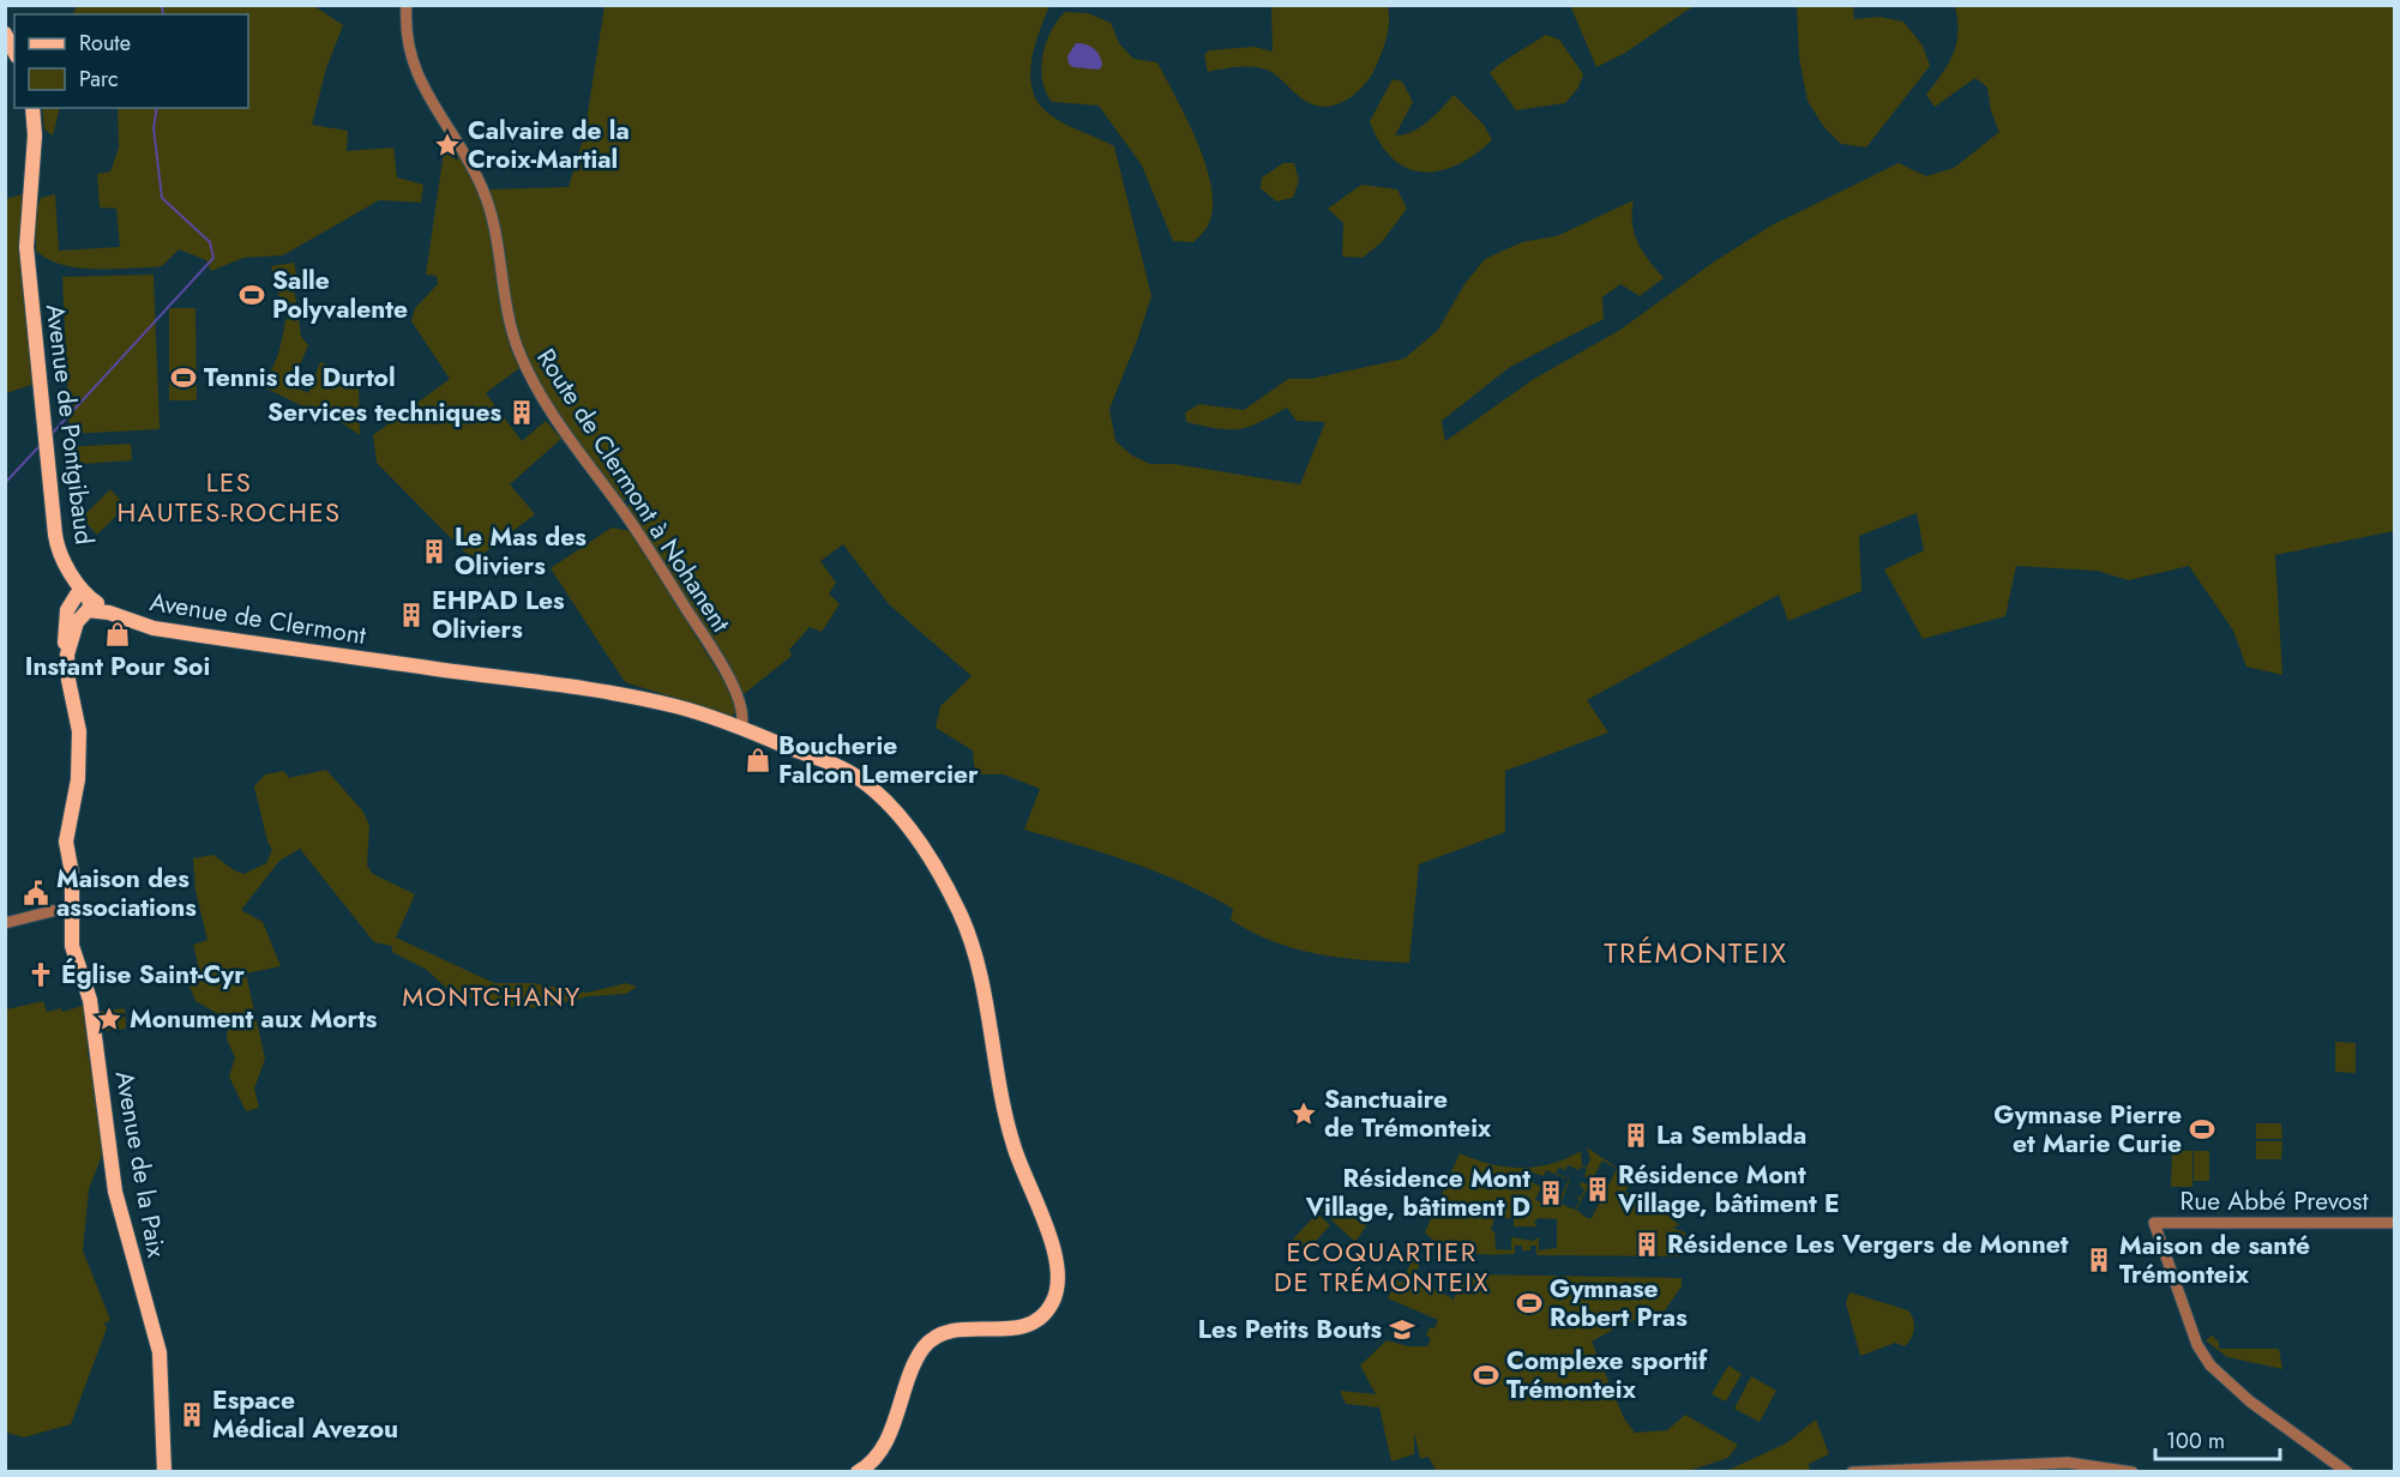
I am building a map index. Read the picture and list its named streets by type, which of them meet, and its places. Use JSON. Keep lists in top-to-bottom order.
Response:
{
  "streets": {
    "main road": ["Avenue de Pontgibaud", "Avenue de Clermont", "Avenue de la Paix"],
    "street": ["Route de Clermont à Nohanent", "Rue Abbé Prevost"]
  },
  "crossings": [
    ["Avenue de Pontgibaud", "Avenue de Clermont"],
    ["Avenue de Pontgibaud", "Avenue de la Paix"],
    ["Route de Clermont à Nohanent", "Avenue de Clermont"],
    ["Avenue de Clermont", "Avenue de la Paix"]
  ],
  "districts": [
    "LES HAUTES-ROCHES",
    "TRÉMONTEIX",
    "MONTCHANY",
    "ECOQUARTIER DE TRÉMONTEIX"
  ],
  "places": {
    "place": ["Calvaire de la Croix-Martial", "Monument aux Morts", "Sanctuaire de Trémonteix"],
    "sports": [
      "Salle Polyvalente",
      "Tennis de Durtol",
      "Gymnase Pierre et Marie Curie",
      "Gymnase Robert Pras",
      "Complexe sportif Trémonteix"
    ],
    "building": [
      "Services techniques",
      "Le Mas des Oliviers",
      "EHPAD Les Oliviers",
      "La Semblada",
      "Résidence Mont Village, bâtiment E",
      "Résidence Mont Village, bâtiment D",
      "Résidence Les Vergers de Monnet",
      "Maison de santé Trémonteix",
      "Espace Médical Avezou"
    ],
    "shop": ["Instant Pour Soi", "Boucherie Falcon Lemercier"],
    "public building": ["Maison des associations"],
    "church": ["Église Saint-Cyr"],
    "school or university": ["Les Petits Bouts"]
  },
  "legend": ["Route", "Parc"],
  "scale_bar": "100 m"
}
